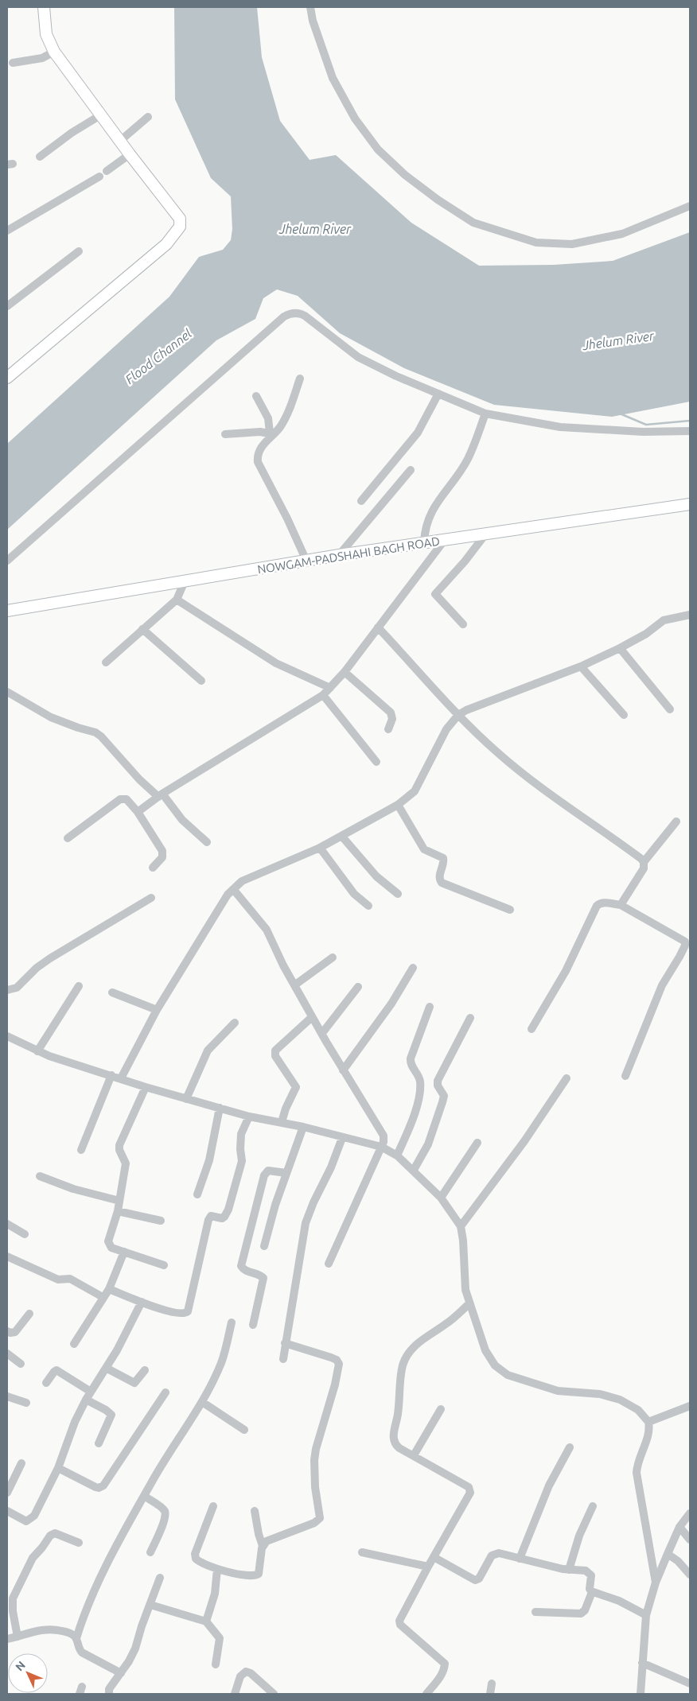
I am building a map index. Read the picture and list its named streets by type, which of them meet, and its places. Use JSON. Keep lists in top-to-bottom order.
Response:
{
  "streets": {
    "main road": ["NOWGAM-PADSHAHI BAGH ROAD"]
  },
  "water": ["Jhelum River", "Flood Channel"],
  "north": "top left"
}
